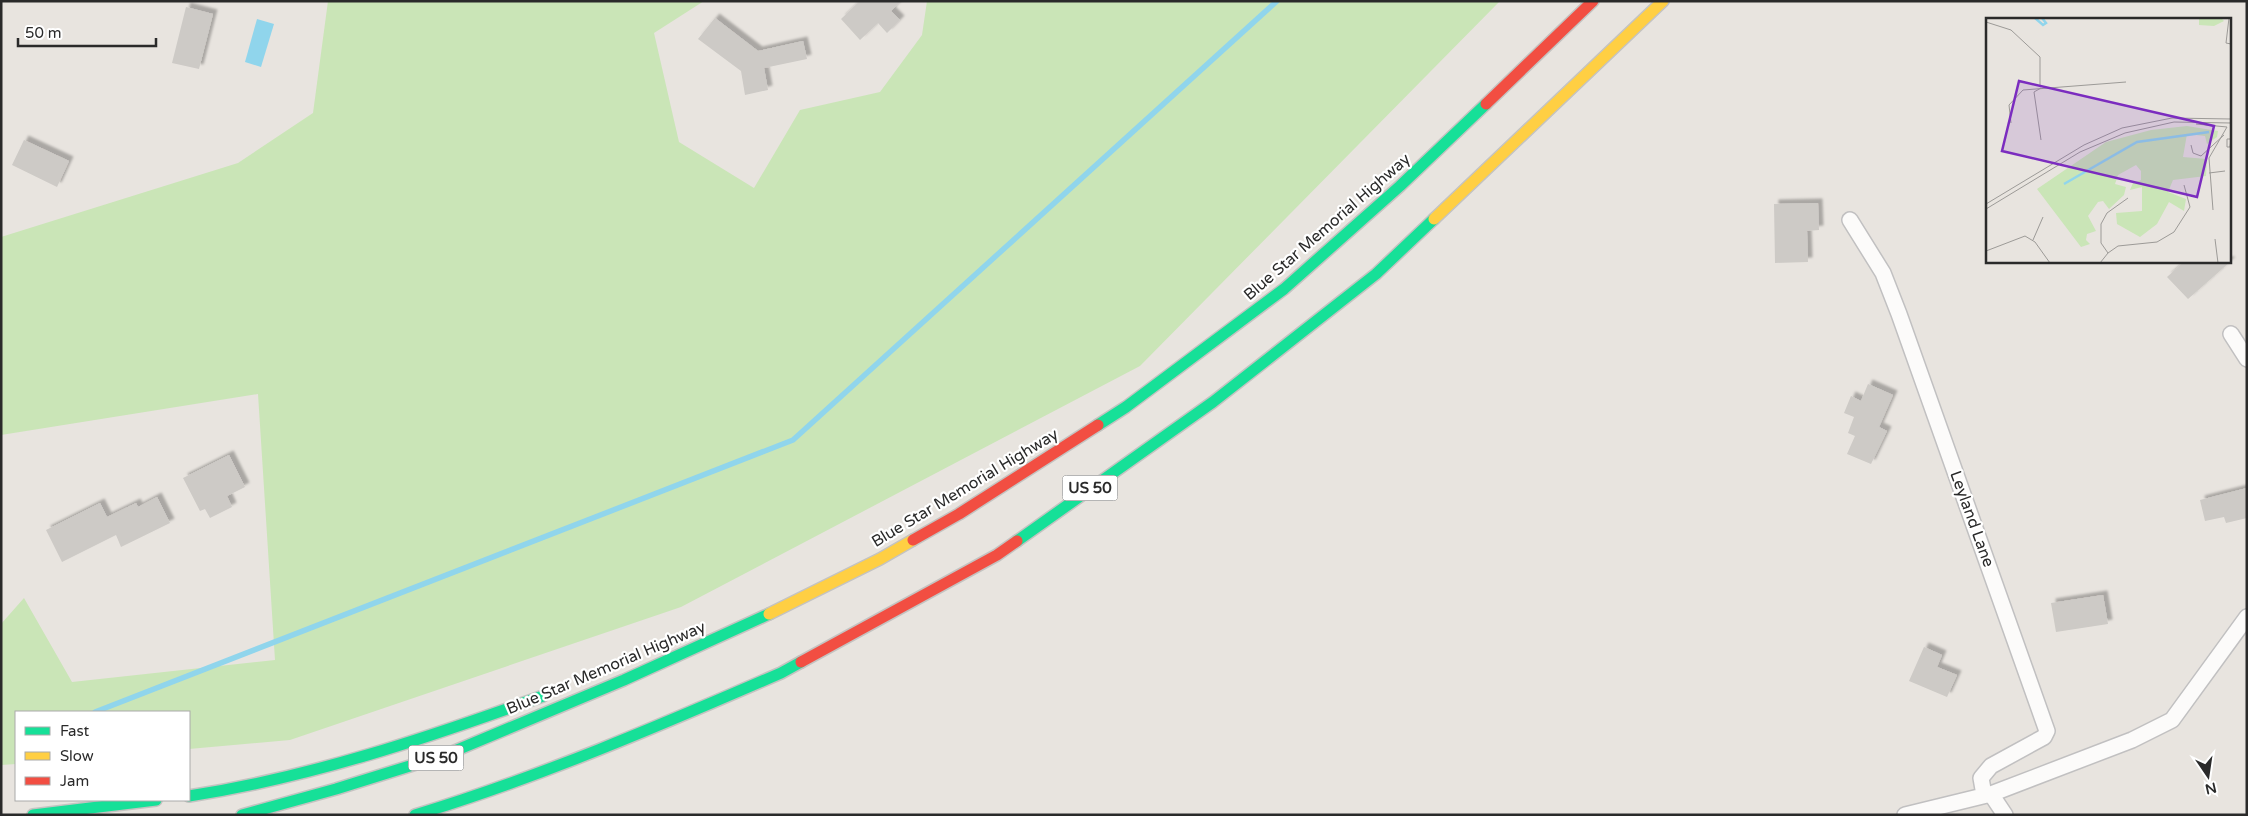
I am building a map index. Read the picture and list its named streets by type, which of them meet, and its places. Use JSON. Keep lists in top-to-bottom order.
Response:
{
  "streets": {
    "highway": ["Blue Star Memorial Highway", "US 50"],
    "street": ["Leyland Lane"]
  },
  "legend": ["Fast", "Slow", "Jam"],
  "scale_bar": "50 m",
  "north": "bottom"
}
